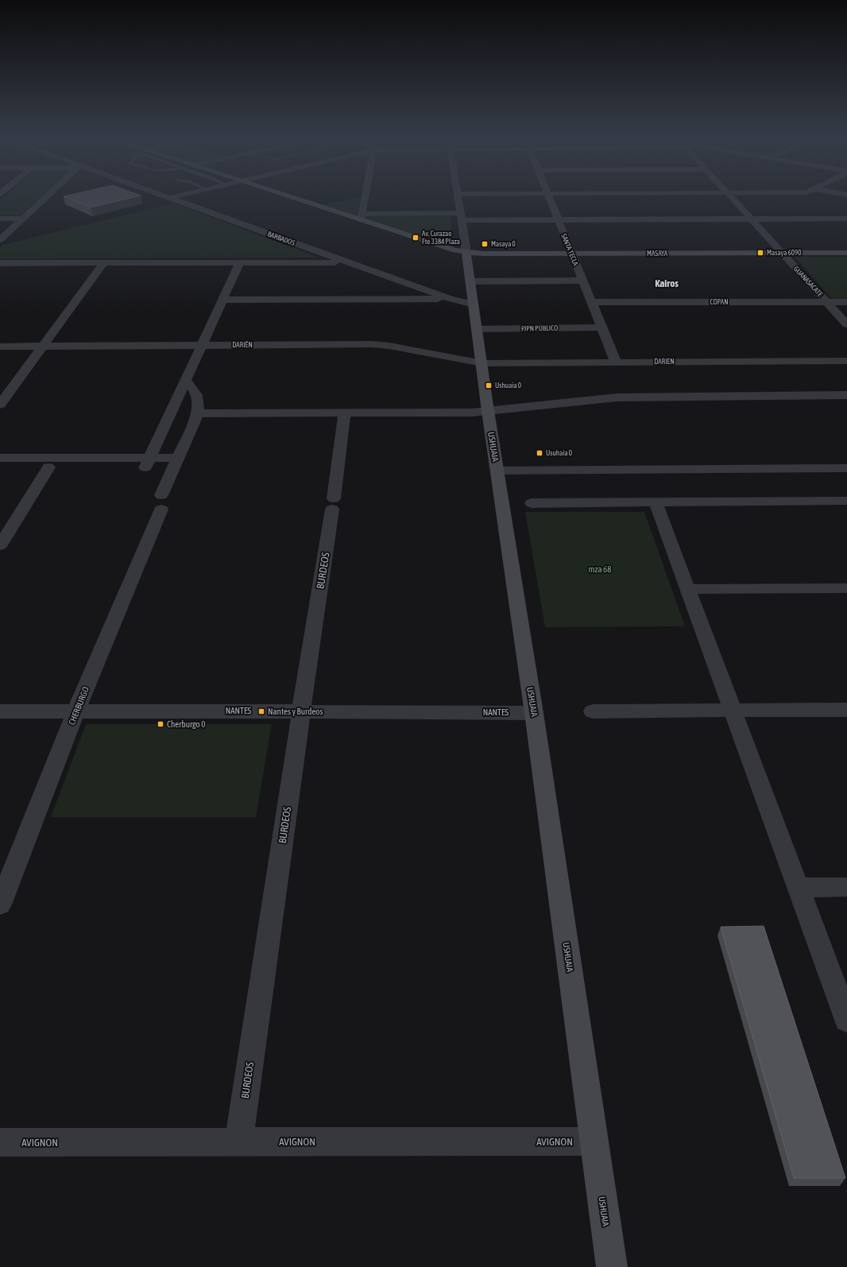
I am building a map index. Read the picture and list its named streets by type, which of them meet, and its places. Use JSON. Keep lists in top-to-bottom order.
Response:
{
  "streets": {
    "street": [
      "BARBADOS",
      "SANTA TECLA",
      "MASAYA",
      "GUANASACATE",
      "COPAN",
      "PJPN PÚBLICO",
      "DARIÉN",
      "DARIEN",
      "USHUAIA",
      "BURDEOS",
      "CHERBURGO",
      "NANTES",
      "AVIGNON"
    ]
  },
  "crossings": [
    ["BARBADOS", "USHUAIA"],
    ["SANTA TECLA", "MASAYA"],
    ["SANTA TECLA", "COPAN"],
    ["SANTA TECLA", "PJPN PÚBLICO"],
    ["SANTA TECLA", "DARIEN"],
    ["MASAYA", "GUANASACATE"],
    ["MASAYA", "USHUAIA"],
    ["GUANASACATE", "COPAN"],
    ["PJPN PÚBLICO", "USHUAIA"],
    ["DARIÉN", "DARIEN"],
    ["DARIÉN", "USHUAIA"],
    ["DARIEN", "USHUAIA"],
    ["USHUAIA", "NANTES"],
    ["USHUAIA", "AVIGNON"],
    ["BURDEOS", "NANTES"],
    ["BURDEOS", "AVIGNON"],
    ["CHERBURGO", "NANTES"]
  ],
  "districts": ["Kairos"],
  "parks": ["mza 68"],
  "places": {
    "transit": [
      "Av. Curazao Fte 3384 Plaza",
      "Masaya 0",
      "Masaya 6090",
      "Ushuaia 0",
      "Usuhaia 0",
      "Nantes y Burdeos",
      "Cherburgo 0"
    ]
  }
}
